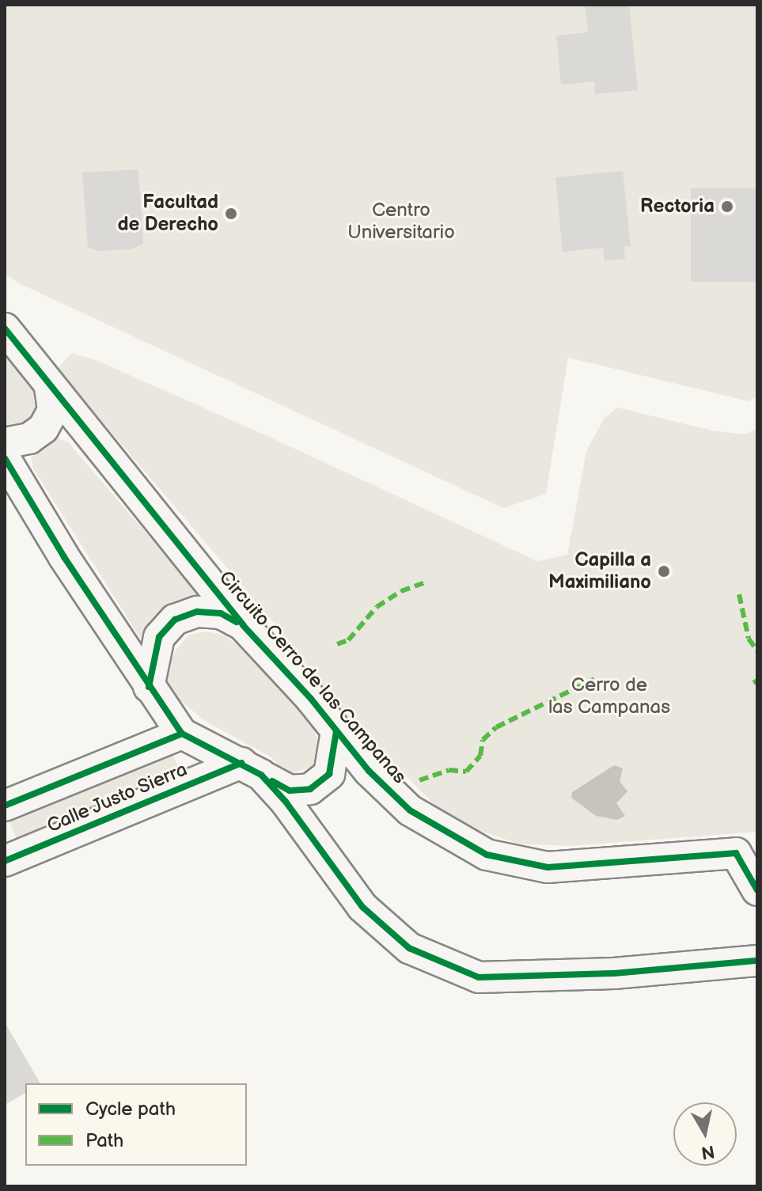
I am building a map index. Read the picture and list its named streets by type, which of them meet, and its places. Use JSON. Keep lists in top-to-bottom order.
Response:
{
  "streets": {
    "street": ["Circuito Cerro de las Campanas", "Calle Justo Sierra"]
  },
  "parks": ["Centro Universitario", "Cerro de las Campanas"],
  "places": ["Rectoria", "Facultad de Derecho", "Capilla a Maximiliano"],
  "legend": ["Cycle path", "Path"],
  "north": "bottom"
}
